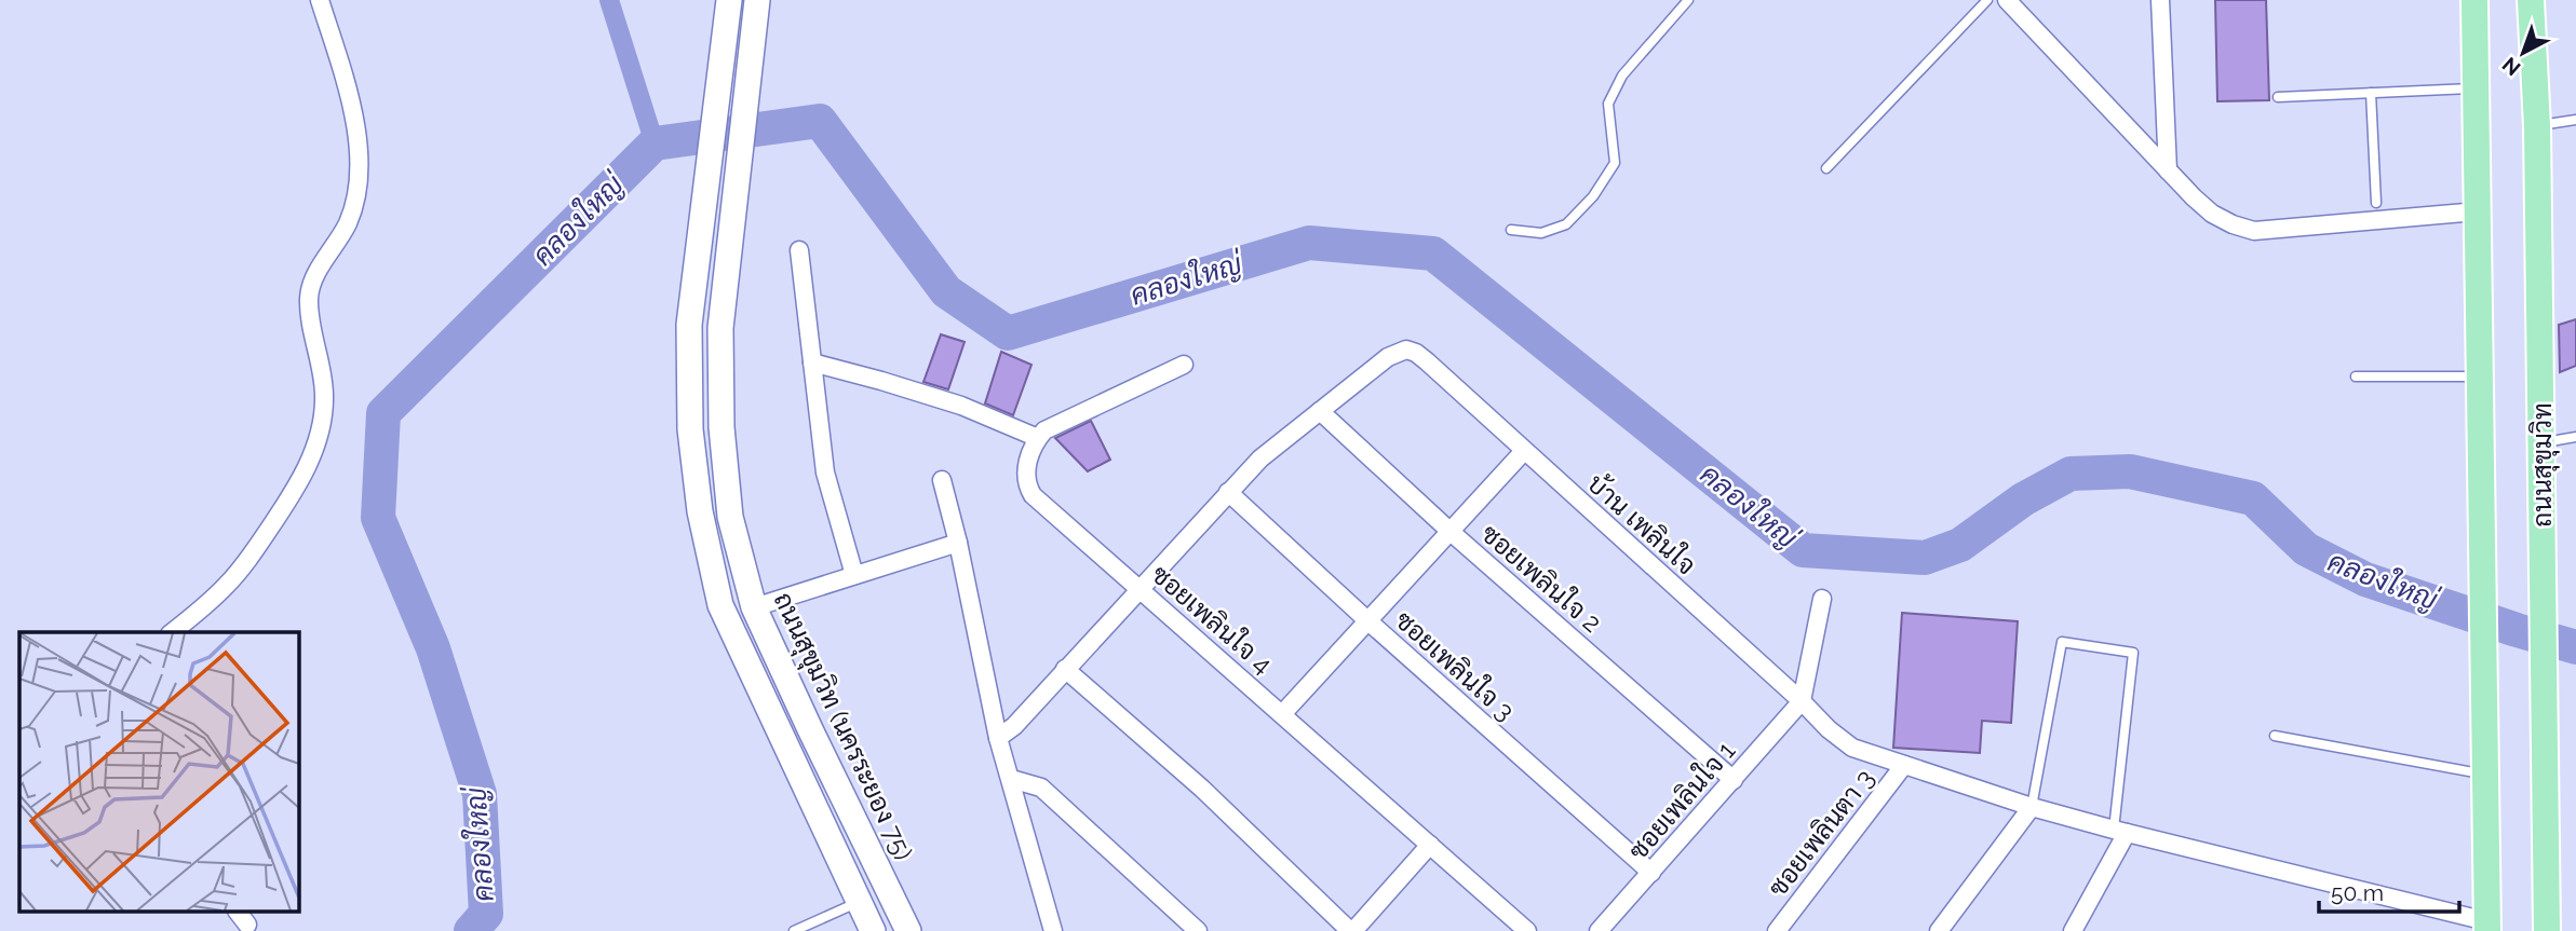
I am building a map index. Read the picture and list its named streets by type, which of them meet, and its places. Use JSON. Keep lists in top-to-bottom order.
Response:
{
  "streets": {
    "main road": ["ถนนสุขุมวิท"],
    "street": [
      "บ้าน เพลินใจ",
      "ซอยเพลินใจ 2",
      "ซอยเพลินใจ 4",
      "ซอยเพลินใจ 3",
      "ถนนสุขุมวิท (นครระยอง 75)",
      "ซอยเพลินใจ 1",
      "ซอยเพลินตา 3"
    ]
  },
  "crossings": [
    ["บ้าน เพลินใจ", "ซอยเพลินใจ 2"],
    ["บ้าน เพลินใจ", "ซอยเพลินใจ 1"],
    ["บ้าน เพลินใจ", "ซอยเพลินตา 3"],
    ["ซอยเพลินใจ 2", "ซอยเพลินใจ 1"],
    ["ซอยเพลินใจ 3", "ซอยเพลินใจ 1"]
  ],
  "water": ["คลองใหญ่"],
  "scale_bar": "50 m",
  "north": "bottom left"
}
